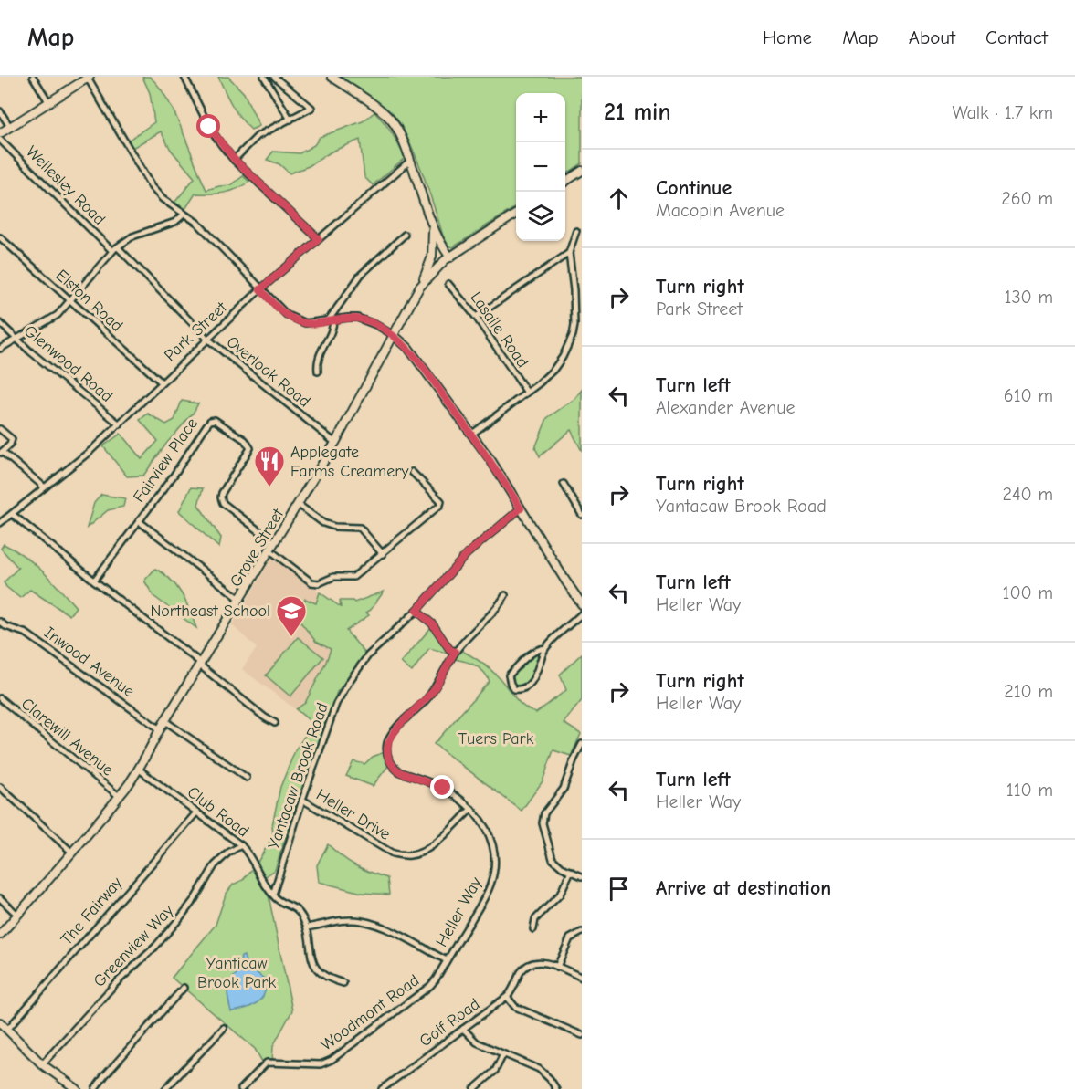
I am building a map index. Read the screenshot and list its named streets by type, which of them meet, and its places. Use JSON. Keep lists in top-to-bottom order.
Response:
{
  "streets": {
    "main road": ["Grove Street"],
    "street": [
      "Wellesley Road",
      "Elston Road",
      "Lasalle Road",
      "Park Street",
      "Glenwood Road",
      "Overlook Road",
      "Fairview Place",
      "Inwood Avenue",
      "Clarewill Avenue",
      "Yantacaw Brook Road",
      "Club Road",
      "Heller Drive",
      "The Fairway",
      "Heller Way",
      "Greenview Way",
      "Woodmont Road",
      "Golf Road"
    ]
  },
  "crossings": [
    ["Elston Road", "Park Street"],
    ["Park Street", "Glenwood Road"],
    ["Park Street", "Overlook Road"],
    ["Overlook Road", "Grove Street"],
    ["Fairview Place", "Grove Street"],
    ["Grove Street", "Inwood Avenue"],
    ["Grove Street", "Clarewill Avenue"],
    ["Grove Street", "Club Road"],
    ["Yantacaw Brook Road", "Club Road"],
    ["Yantacaw Brook Road", "Heller Drive"],
    ["Club Road", "The Fairway"],
    ["Club Road", "Greenview Way"],
    ["Heller Drive", "Heller Way"],
    ["Heller Way", "Woodmont Road"]
  ],
  "parks": ["Tuers Park", "Yanticaw Brook Park"],
  "places": {
    "restaurant": ["Applegate Farms Creamery"],
    "school or university": ["Northeast School"]
  },
  "page": {
    "header": "Map",
    "nav": [
      "Home",
      "Map",
      "About",
      "Contact"
    ],
    "heading": ["21 min", "Walk · 1.7 km"],
    "map_buttons": ["+", "−"],
    "list": [
      ["Continue", "Macopin Avenue", "260 m"],
      ["Turn right", "Park Street", "130 m"],
      ["Turn left", "Alexander Avenue", "610 m"],
      ["Turn right", "Yantacaw Brook Road", "240 m"],
      ["Turn left", "Heller Way", "100 m"],
      ["Turn right", "Heller Way", "210 m"],
      ["Turn left", "Heller Way", "110 m"],
      "Arrive at destination"
    ]
  }
}
